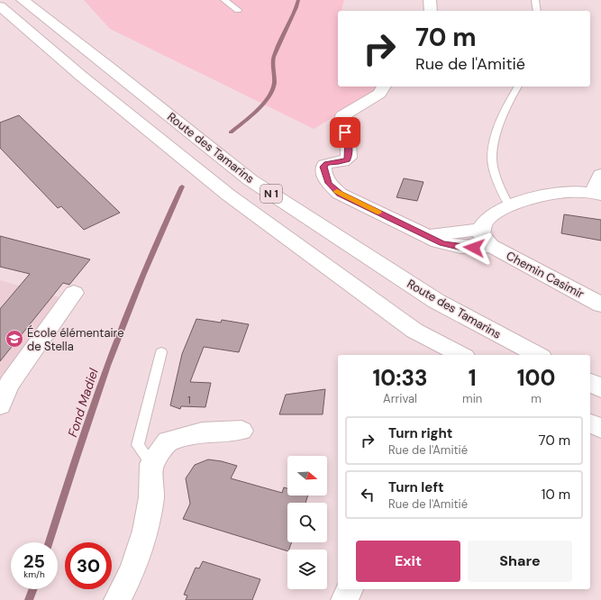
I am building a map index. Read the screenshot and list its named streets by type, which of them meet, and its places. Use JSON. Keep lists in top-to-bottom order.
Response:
{
  "streets": {
    "main road": ["Route des Tamarins", "N 1", "Chemin Casimir"]
  },
  "water": ["Fond Madiel"],
  "places": {
    "school or university": ["École élémentaire de Stella"]
  },
  "house_numbers": ["1"],
  "north": "right",
  "page": {
    "turn": ["70 m", "Rue de l'Amitié"],
    "eta": [
      "10:33",
      "Arrival",
      "1",
      "min",
      "100",
      "m"
    ],
    "list": [
      {
        "name": "Turn right",
        "note": "Rue de l'Amitié",
        "value": "70 m"
      },
      {
        "name": "Turn left",
        "note": "Rue de l'Amitié",
        "value": "10 m"
      }
    ],
    "buttons": ["Exit", "Share"],
    "speed": "25 km/h",
    "limit": "30"
  }
}
